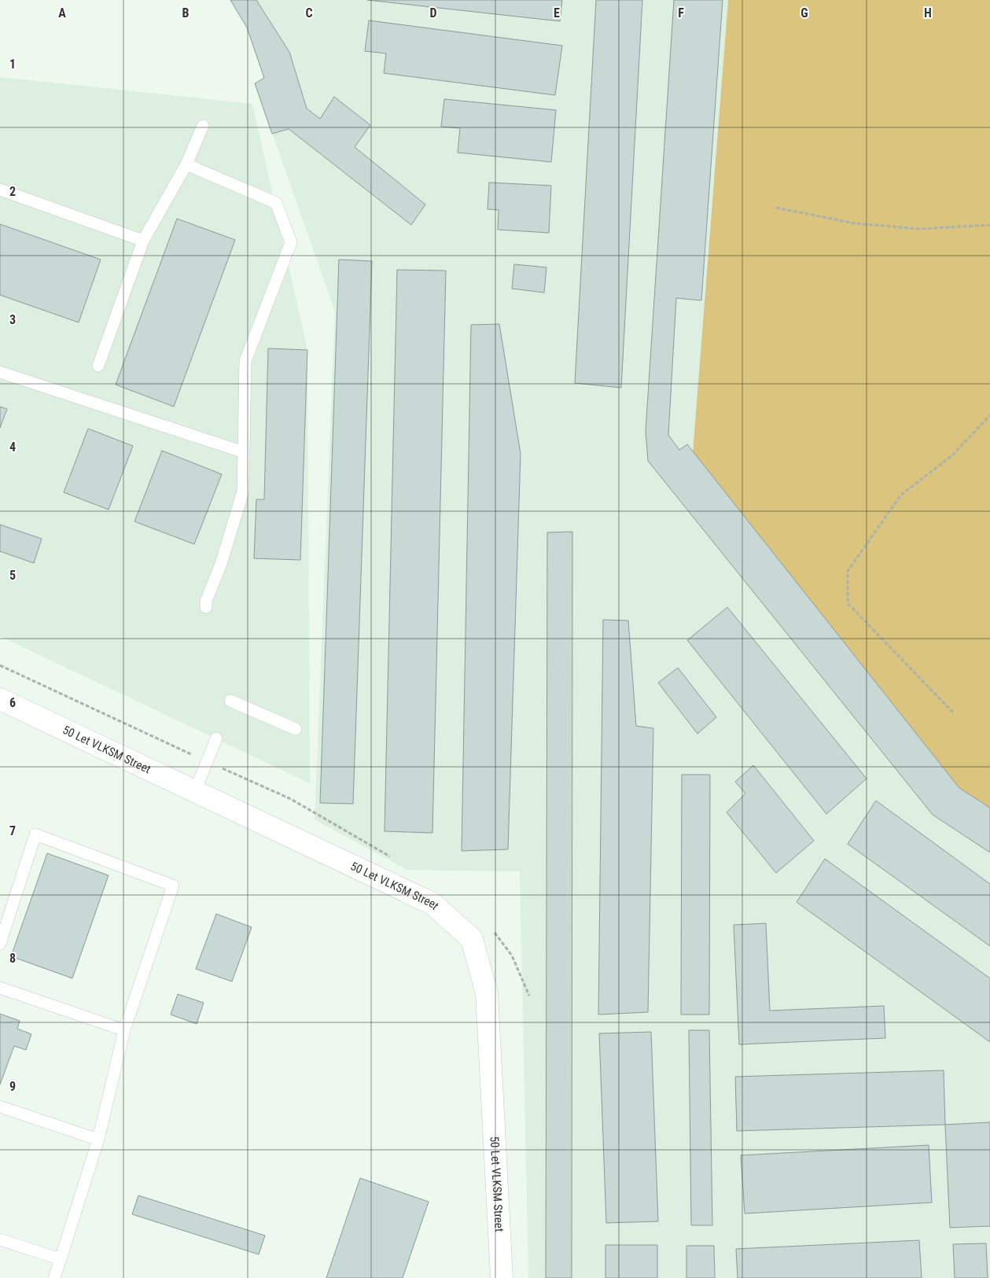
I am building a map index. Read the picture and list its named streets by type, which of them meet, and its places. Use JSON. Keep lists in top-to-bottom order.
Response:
{
  "streets": {
    "main road": ["50 Let VLKSM Street"]
  },
  "grid": {
    "columns": [
      "A",
      "B",
      "C",
      "D",
      "E",
      "F",
      "G",
      "H"
    ],
    "rows": [
      "1",
      "2",
      "3",
      "4",
      "5",
      "6",
      "7",
      "8",
      "9"
    ]
  }
}
